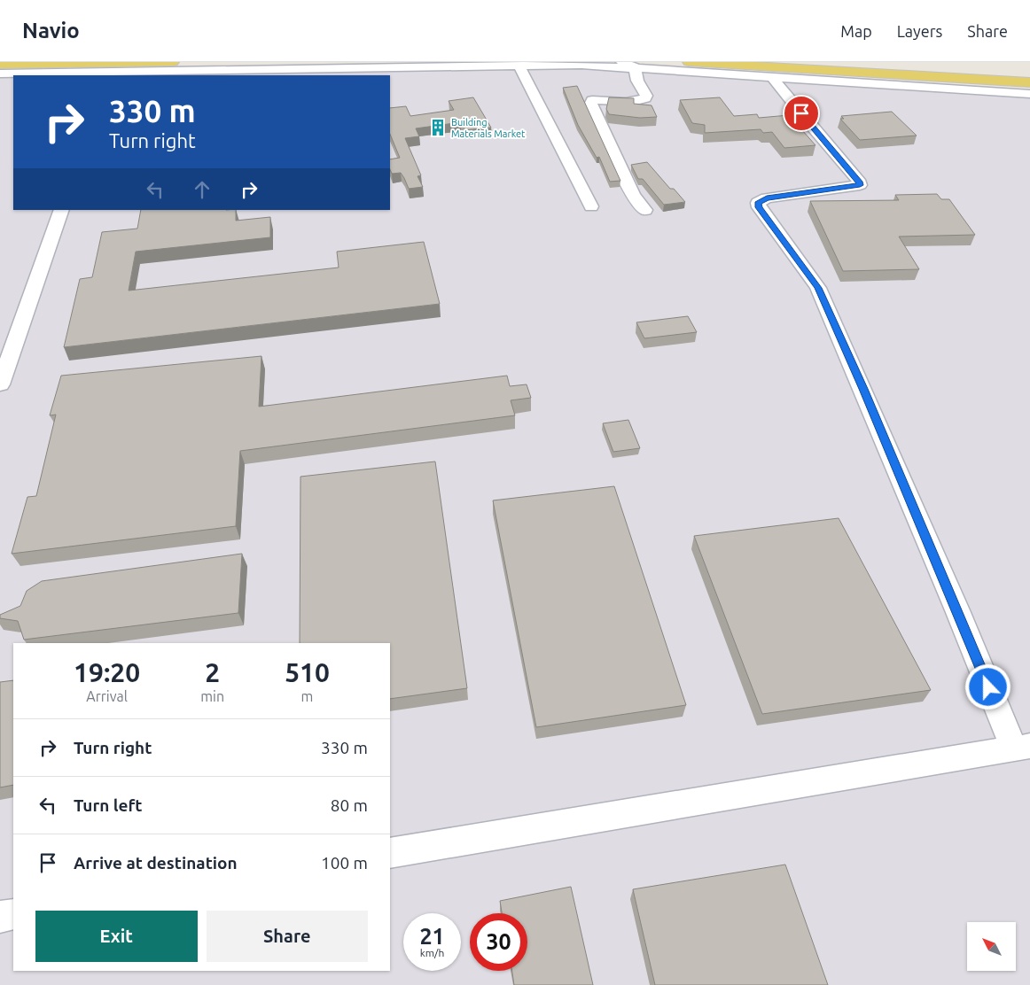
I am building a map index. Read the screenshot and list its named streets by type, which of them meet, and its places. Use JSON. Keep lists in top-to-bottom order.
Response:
{
  "places": {
    "building": ["Building Materials Market"]
  },
  "north": "top left",
  "page": {
    "header": "Navio",
    "nav": ["Map", "Layers", "Share"],
    "turn": ["330 m", "Turn right"],
    "eta": [
      "19:20",
      "Arrival",
      "2",
      "min",
      "510",
      "m"
    ],
    "list": [
      {
        "name": "Turn right",
        "value": "330 m"
      },
      {
        "name": "Turn left",
        "value": "80 m"
      },
      {
        "name": "Arrive at destination",
        "value": "100 m"
      }
    ],
    "buttons": ["Exit", "Share"],
    "speed": "21 km/h",
    "limit": "30"
  }
}
